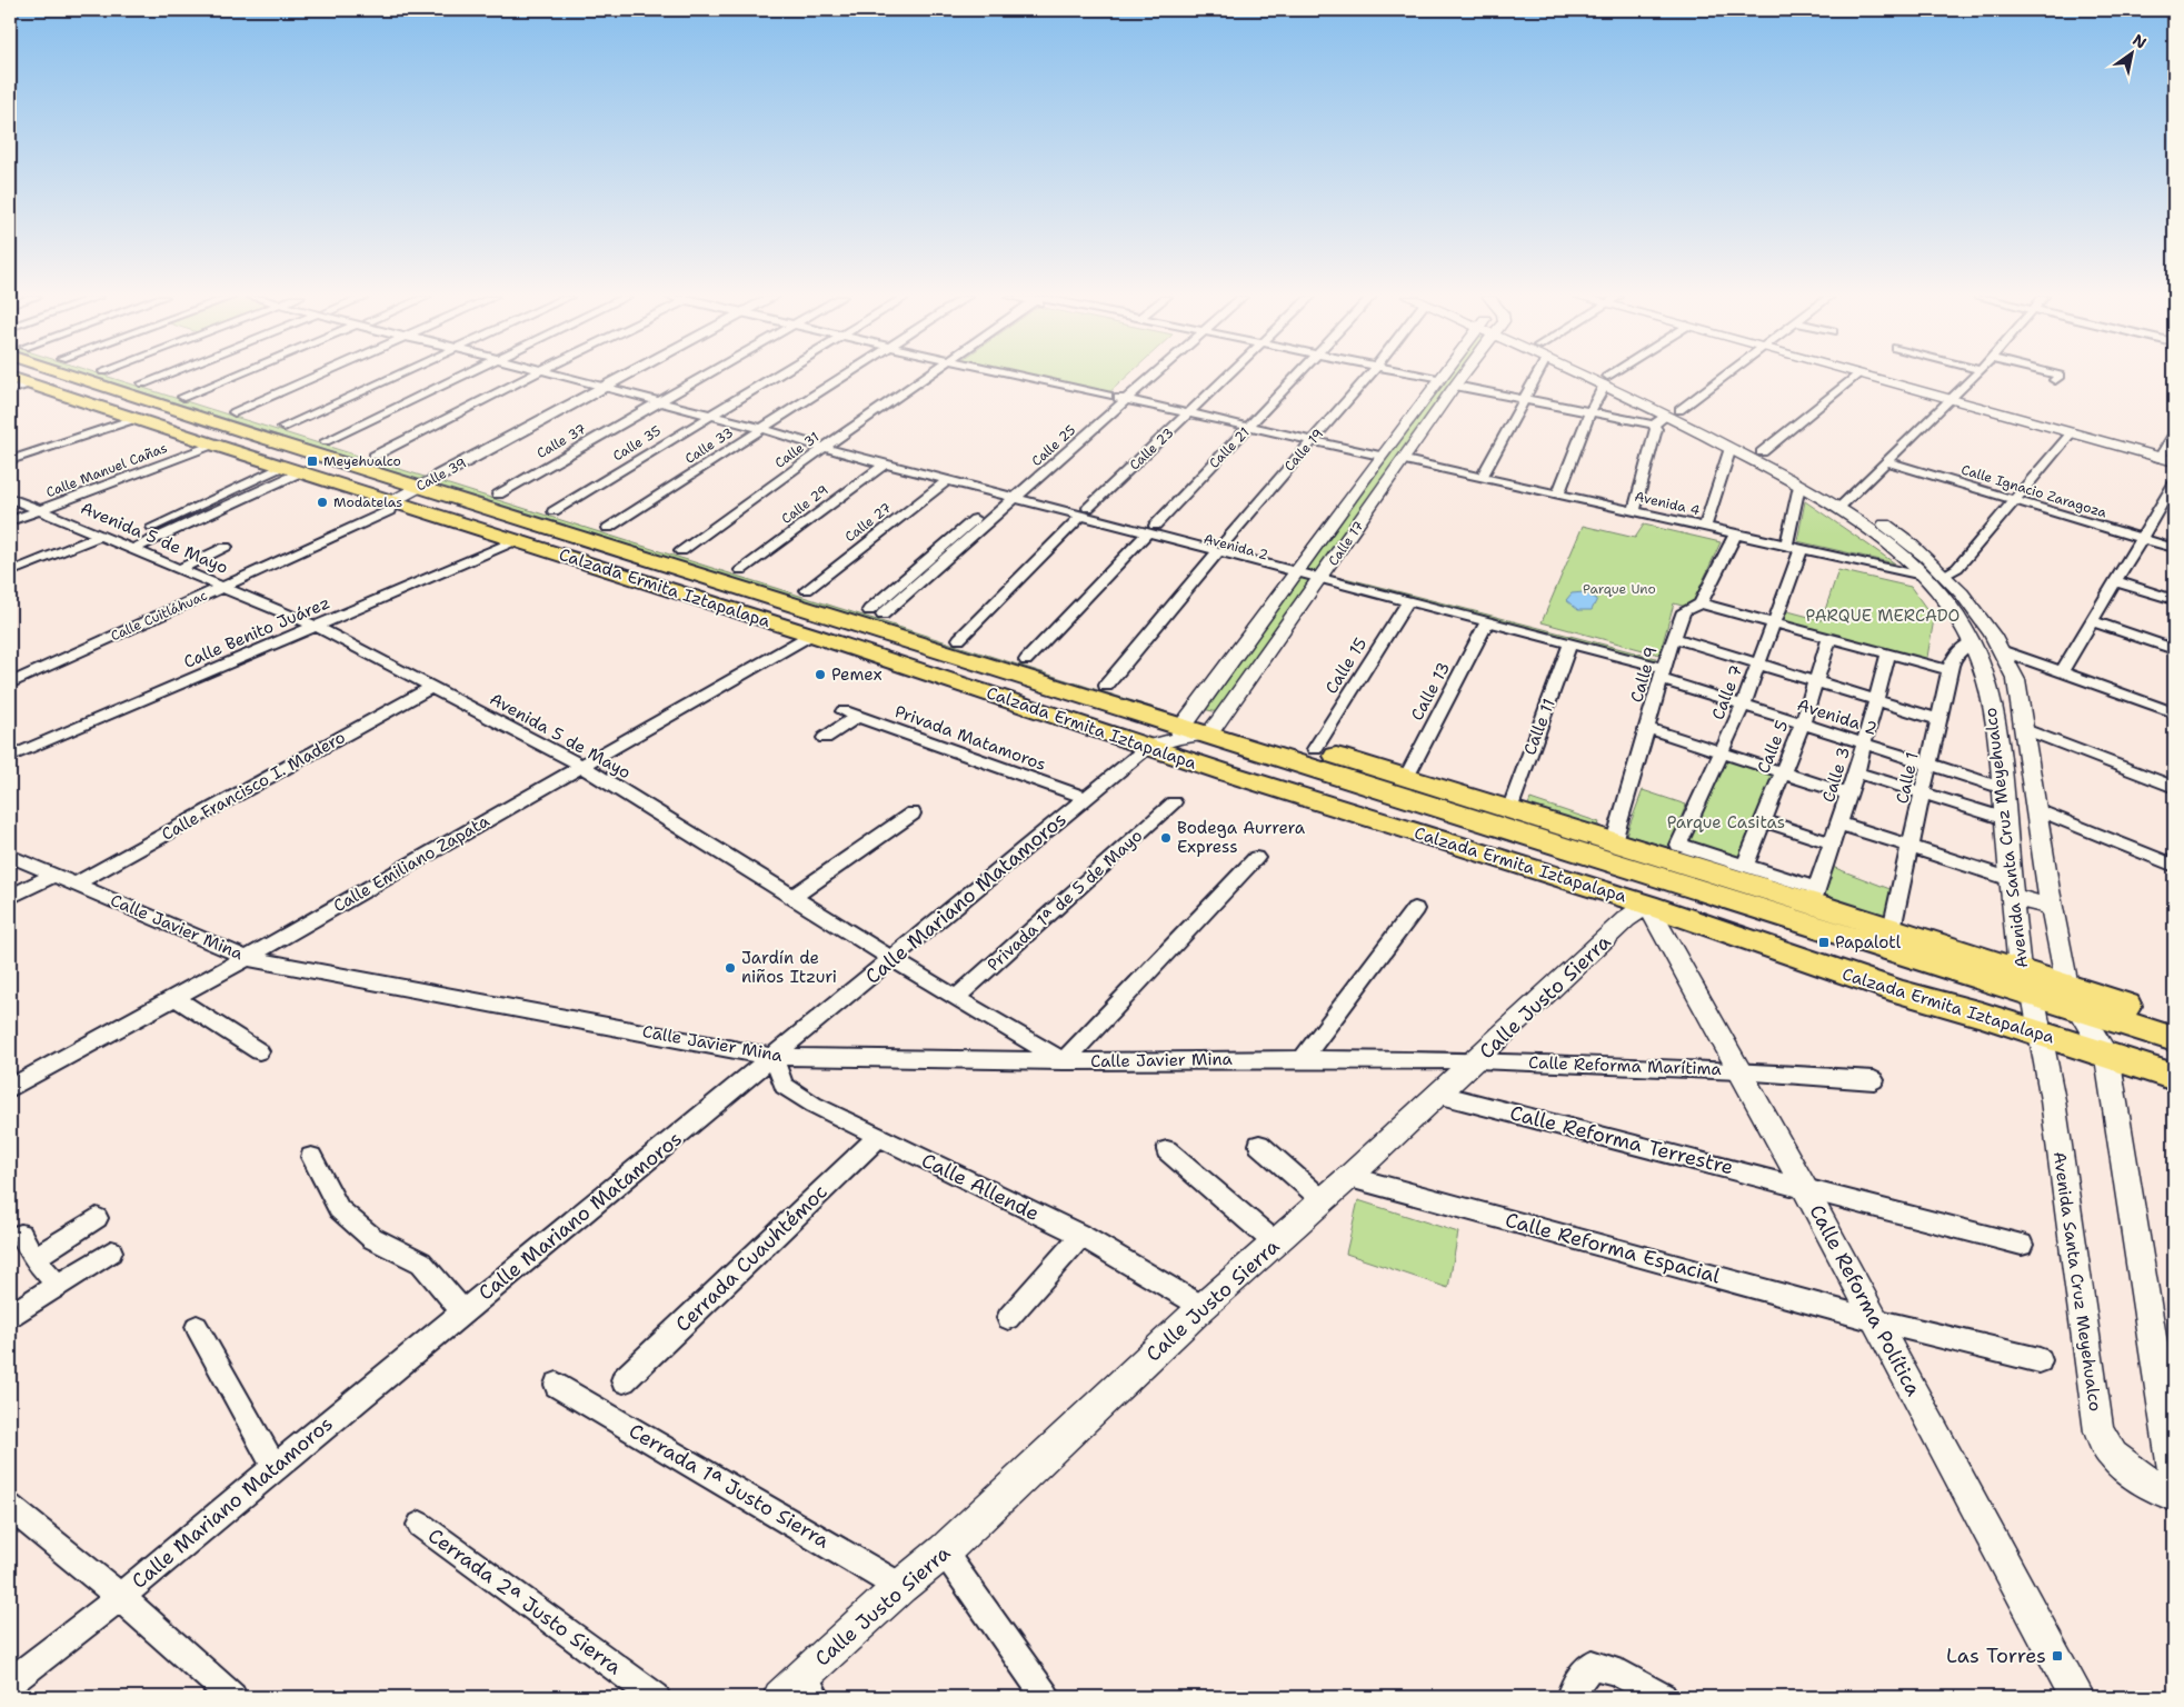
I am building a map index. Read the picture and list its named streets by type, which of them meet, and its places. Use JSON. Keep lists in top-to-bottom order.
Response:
{
  "streets": {
    "main road": ["Calle 39", "Calzada Ermita Iztapalapa"],
    "street": [
      "Calle 37",
      "Calle 35",
      "Calle 33",
      "Calle 25",
      "Calle 21",
      "Calle 23",
      "Calle 31",
      "Calle 19",
      "Calle Manuel Cañas",
      "Calle Ignacio Zaragoza",
      "Avenida 4",
      "Calle 29",
      "Calle 27",
      "Avenida 5 de Mayo",
      "Calle 17",
      "Avenida 2",
      "Calle Cuitláhuac",
      "Calle Benito Juárez",
      "Calle 15",
      "Calle 9",
      "Calle 13",
      "Calle 7",
      "Calle 11",
      "Privada Matamoros",
      "Calle 5",
      "Calle 3",
      "Calle 1",
      "Calle Francisco I. Madero",
      "Avenida Santa Cruz Meyehualco",
      "Calle Emiliano Zapata",
      "Calle Mariano Matamoros",
      "Privada 1ª de 5 de Mayo",
      "Calle Javier Mina",
      "Calle Justo Sierra",
      "Calle Reforma Marítima",
      "Calle Reforma Terrestre",
      "Calle Allende",
      "Calle Reforma Espacial",
      "Cerrada Cuauhtémoc",
      "Calle Reforma Política",
      "Cerrada 1ª Justo Sierra",
      "Cerrada 2ª Justo Sierra"
    ]
  },
  "crossings": [
    ["Calle 37", "Avenida 2"],
    ["Calle 37", "Calzada Ermita Iztapalapa"],
    ["Calle 35", "Avenida 2"],
    ["Calle 35", "Calzada Ermita Iztapalapa"],
    ["Calle 33", "Avenida 2"],
    ["Calle 33", "Calzada Ermita Iztapalapa"],
    ["Calle 25", "Avenida 2"],
    ["Calle 25", "Calzada Ermita Iztapalapa"],
    ["Calle 21", "Avenida 2"],
    ["Calle 21", "Calzada Ermita Iztapalapa"],
    ["Calle 23", "Avenida 2"],
    ["Calle 23", "Calzada Ermita Iztapalapa"],
    ["Calle 31", "Avenida 2"],
    ["Calle 31", "Calzada Ermita Iztapalapa"],
    ["Calle 19", "Avenida 2"],
    ["Calle 19", "Calzada Ermita Iztapalapa"],
    ["Calle Manuel Cañas", "Avenida 5 de Mayo"],
    ["Calle Manuel Cañas", "Calzada Ermita Iztapalapa"],
    ["Calle 39", "Avenida 2"],
    ["Calle 39", "Calzada Ermita Iztapalapa"],
    ["Calle 39", "Calle Cuitláhuac"],
    ["Avenida 4", "Calle 17"],
    ["Avenida 4", "Calle 9"],
    ["Avenida 4", "Calle 7"],
    ["Avenida 4", "Avenida Santa Cruz Meyehualco"],
    ["Calle 29", "Avenida 2"],
    ["Calle 29", "Calzada Ermita Iztapalapa"],
    ["Calle 27", "Avenida 2"],
    ["Calle 27", "Calzada Ermita Iztapalapa"],
    ["Avenida 5 de Mayo", "Calle Cuitláhuac"],
    ["Avenida 5 de Mayo", "Calle Benito Juárez"],
    ["Avenida 5 de Mayo", "Calle Francisco I. Madero"],
    ["Avenida 5 de Mayo", "Calle Emiliano Zapata"],
    ["Avenida 5 de Mayo", "Calle Mariano Matamoros"],
    ["Avenida 5 de Mayo", "Privada 1ª de 5 de Mayo"],
    ["Avenida 5 de Mayo", "Calle Javier Mina"],
    ["Calle 17", "Avenida 2"],
    ["Calle 17", "Calzada Ermita Iztapalapa"],
    ["Avenida 2", "Calle 15"],
    ["Avenida 2", "Calle 9"],
    ["Avenida 2", "Calle 13"],
    ["Avenida 2", "Calle 7"],
    ["Avenida 2", "Calle 11"],
    ["Avenida 2", "Calle 5"],
    ["Avenida 2", "Calle 3"],
    ["Avenida 2", "Calle 1"],
    ["Avenida 2", "Avenida Santa Cruz Meyehualco"],
    ["Calzada Ermita Iztapalapa", "Calle Cuitláhuac"],
    ["Calzada Ermita Iztapalapa", "Calle Benito Juárez"],
    ["Calzada Ermita Iztapalapa", "Calle 15"],
    ["Calzada Ermita Iztapalapa", "Calle 9"],
    ["Calzada Ermita Iztapalapa", "Calle 13"],
    ["Calzada Ermita Iztapalapa", "Calle 11"],
    ["Calzada Ermita Iztapalapa", "Calle 3"],
    ["Calzada Ermita Iztapalapa", "Calle 1"],
    ["Calzada Ermita Iztapalapa", "Avenida Santa Cruz Meyehualco"],
    ["Calzada Ermita Iztapalapa", "Calle Emiliano Zapata"],
    ["Calzada Ermita Iztapalapa", "Calle Mariano Matamoros"],
    ["Calzada Ermita Iztapalapa", "Calle Justo Sierra"],
    ["Calzada Ermita Iztapalapa", "Calle Reforma Política"],
    ["Calle 7", "Calle 5"],
    ["Privada Matamoros", "Calle Mariano Matamoros"],
    ["Calle 1", "Avenida Santa Cruz Meyehualco"],
    ["Calle Francisco I. Madero", "Calle Javier Mina"],
    ["Calle Emiliano Zapata", "Calle Javier Mina"],
    ["Calle Mariano Matamoros", "Calle Javier Mina"],
    ["Calle Mariano Matamoros", "Calle Allende"],
    ["Calle Javier Mina", "Calle Justo Sierra"],
    ["Calle Javier Mina", "Calle Reforma Marítima"],
    ["Calle Javier Mina", "Calle Allende"],
    ["Calle Justo Sierra", "Calle Reforma Marítima"],
    ["Calle Justo Sierra", "Calle Reforma Terrestre"],
    ["Calle Justo Sierra", "Calle Allende"],
    ["Calle Justo Sierra", "Calle Reforma Espacial"],
    ["Calle Justo Sierra", "Calle Reforma Política"],
    ["Calle Justo Sierra", "Cerrada 1ª Justo Sierra"],
    ["Calle Reforma Marítima", "Calle Reforma Política"],
    ["Calle Reforma Terrestre", "Calle Reforma Política"],
    ["Calle Allende", "Cerrada Cuauhtémoc"],
    ["Calle Reforma Espacial", "Calle Reforma Política"]
  ],
  "parks": ["Parque Uno", "PARQUE MERCADO", "Parque Casitas"],
  "places": {
    "transit": ["Meyehualco", "Papalotl", "Las Torres"],
    "other": [
      "Modatelas",
      "Pemex",
      "Bodega Aurrera Express",
      "Jardín de niños Itzuri"
    ]
  },
  "north": "top right"
}
